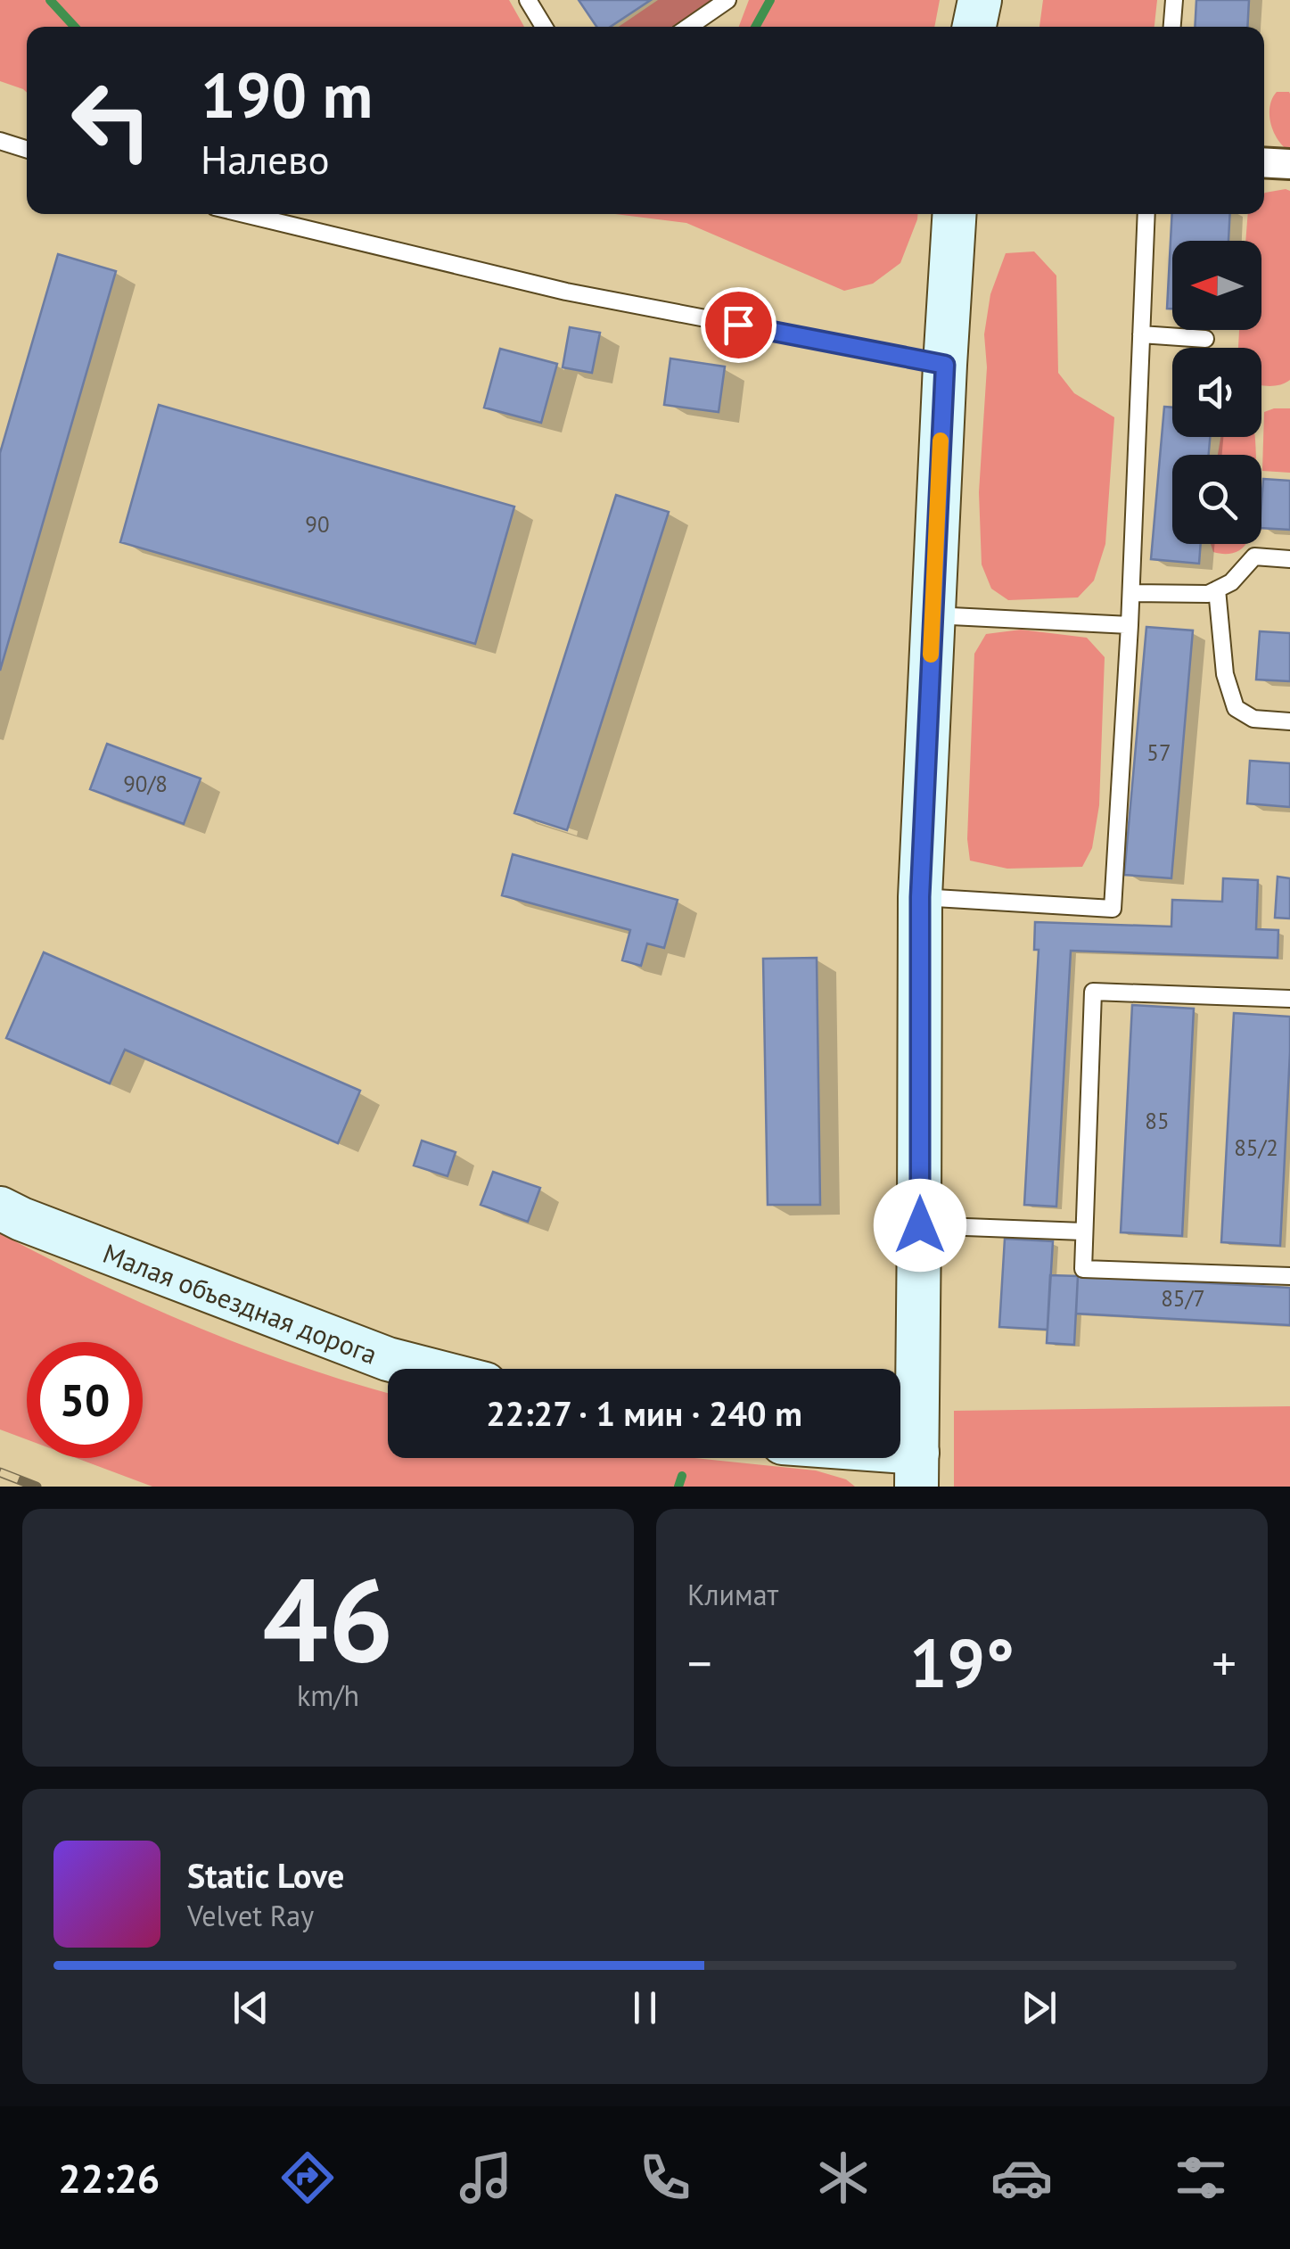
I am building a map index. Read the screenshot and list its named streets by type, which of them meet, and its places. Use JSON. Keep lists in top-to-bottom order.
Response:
{
  "streets": {
    "main road": ["Малая объездная дорога"]
  },
  "house_numbers": [
    "90",
    "57",
    "90/8",
    "85",
    "85/2",
    "85/7"
  ],
  "north": "left",
  "page": {
    "turn": ["190 m", "Налево"],
    "limit": "50",
    "trip": "22:27 · 1 мин · 240 m",
    "tile": [
      ["46", "km/h"],
      "Климат"
    ],
    "heat": ["−", "19°", "+"],
    "song": ["Static Love", "Velvet Ray"],
    "tabs": "22:26"
  }
}
